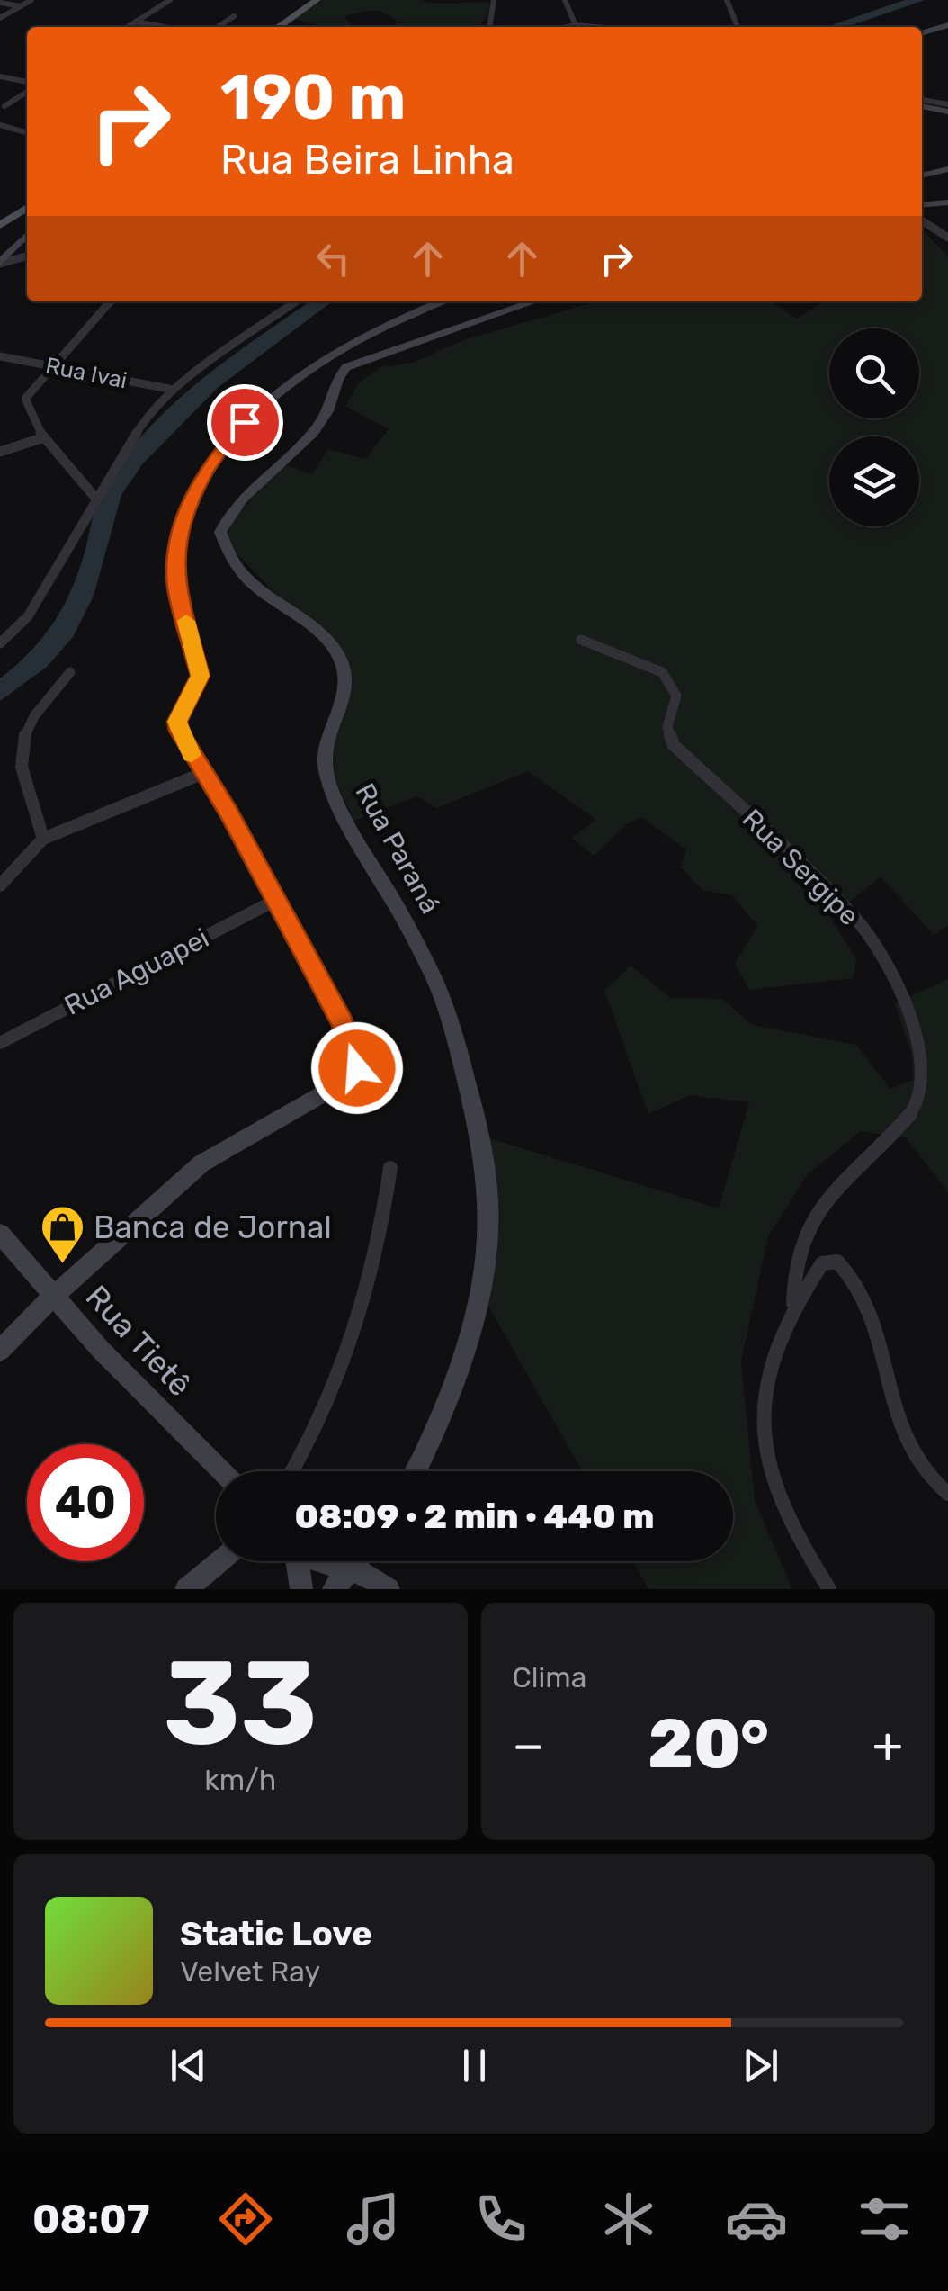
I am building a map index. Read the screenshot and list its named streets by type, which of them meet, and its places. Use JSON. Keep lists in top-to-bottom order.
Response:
{
  "streets": {
    "street": [
      "Rua Ivai",
      "Rua Paraná",
      "Rua Sergipe",
      "Rua Aguapei",
      "Rua Tietê"
    ]
  },
  "places": {
    "shop": ["Banca de Jornal"]
  },
  "page": {
    "turn": ["190 m", "Rua Beira Linha"],
    "limit": "40",
    "trip": "08:09 · 2 min · 440 m",
    "tile": [
      ["33", "km/h"],
      "Clima"
    ],
    "heat": ["−", "20°", "+"],
    "song": ["Static Love", "Velvet Ray"],
    "tabs": "08:07"
  }
}
